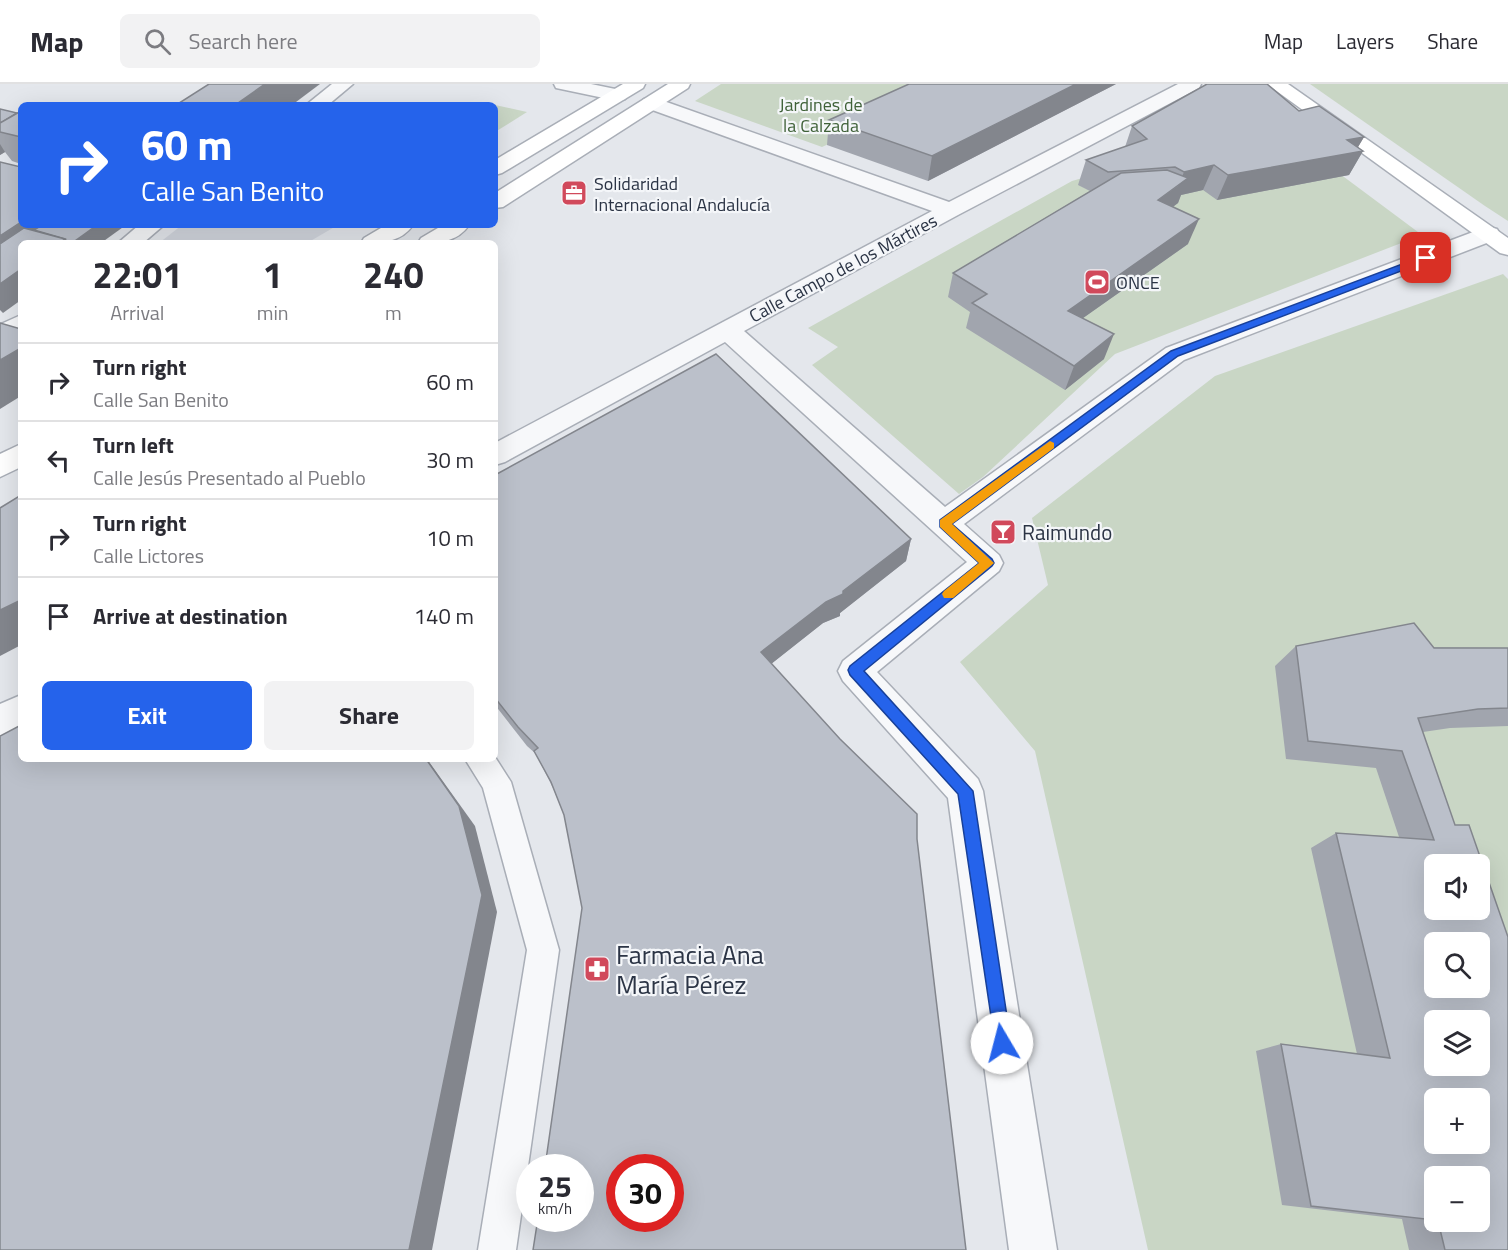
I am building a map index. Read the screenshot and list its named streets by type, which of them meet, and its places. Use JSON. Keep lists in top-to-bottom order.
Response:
{
  "streets": {
    "street": ["Calle Campo de los Mártires"]
  },
  "parks": ["Jardines de la Calzada"],
  "places": {
    "office": ["Solidaridad Internacional Andalucía"],
    "sports": ["ONCE"],
    "bar": ["Raimundo"],
    "pharmacy": ["Farmacia Ana María Pérez"]
  },
  "page": {
    "header": "Map",
    "search": "Search here",
    "nav": ["Map", "Layers", "Share"],
    "turn": ["60 m", "Calle San Benito"],
    "eta": [
      "22:01",
      "Arrival",
      "1",
      "min",
      "240",
      "m"
    ],
    "list": [
      {
        "name": "Turn right",
        "note": "Calle San Benito",
        "value": "60 m"
      },
      {
        "name": "Turn left",
        "note": "Calle Jesús Presentado al Pueblo",
        "value": "30 m"
      },
      {
        "name": "Turn right",
        "note": "Calle Lictores",
        "value": "10 m"
      },
      {
        "name": "Arrive at destination",
        "value": "140 m"
      }
    ],
    "buttons": ["Exit", "Share"],
    "map_buttons": ["+", "−"],
    "speed": "25 km/h",
    "limit": "30"
  }
}
